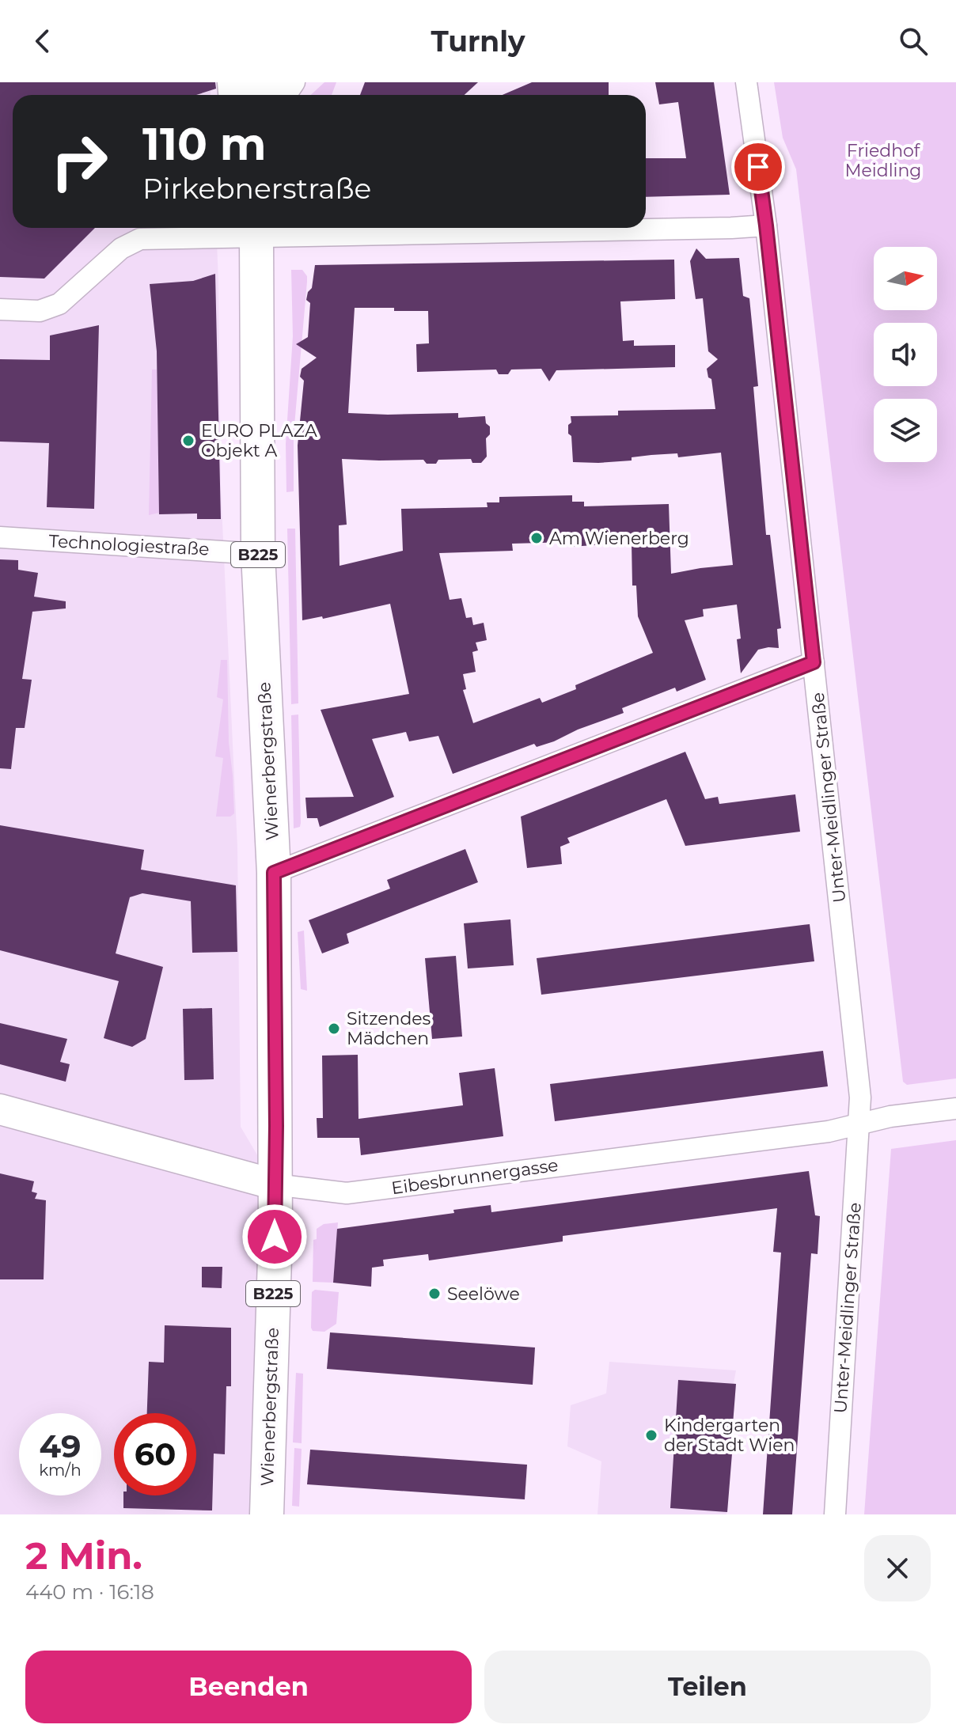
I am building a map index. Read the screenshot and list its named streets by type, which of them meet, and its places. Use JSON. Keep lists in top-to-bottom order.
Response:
{
  "streets": {
    "main road": ["B225", "Wienerbergstraße"],
    "street": ["Technologiestraße", "Unter-Meidlinger Straße", "Eibesbrunnergasse"]
  },
  "crossings": [
    ["Technologiestraße", "Wienerbergstraße"],
    ["Wienerbergstraße", "Eibesbrunnergasse"],
    ["Unter-Meidlinger Straße", "Eibesbrunnergasse"]
  ],
  "parks": ["Friedhof Meidling"],
  "places": [
    "EURO PLAZA Objekt A",
    "Am Wienerberg",
    "Sitzendes Mädchen",
    "Seelöwe",
    "Kindergarten der Stadt Wien"
  ],
  "north": "right",
  "page": {
    "header": "Turnly",
    "turn": ["110 m", "Pirkebnerstraße"],
    "speed": "49 km/h",
    "limit": "60",
    "heading": ["2 Min.", "440 m · 16:18"],
    "buttons": ["Beenden", "Teilen"]
  }
}
